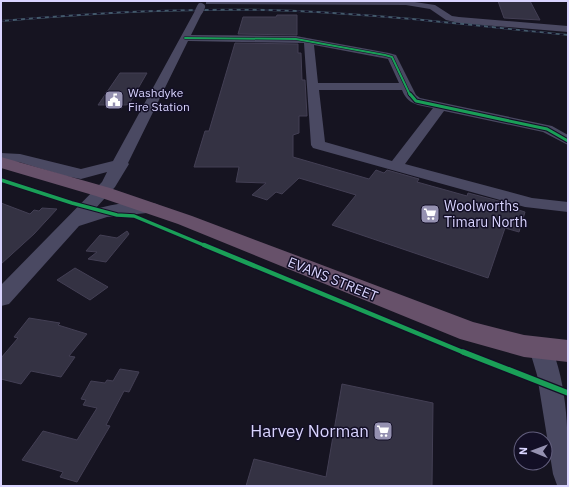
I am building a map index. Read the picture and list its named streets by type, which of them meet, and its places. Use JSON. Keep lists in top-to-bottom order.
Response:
{
  "streets": {
    "highway": ["EVANS STREET"]
  },
  "places": {
    "public building": ["Washdyke Fire Station"],
    "supermarket": ["Woolworths Timaru North", "Harvey Norman"]
  },
  "north": "left"
}
